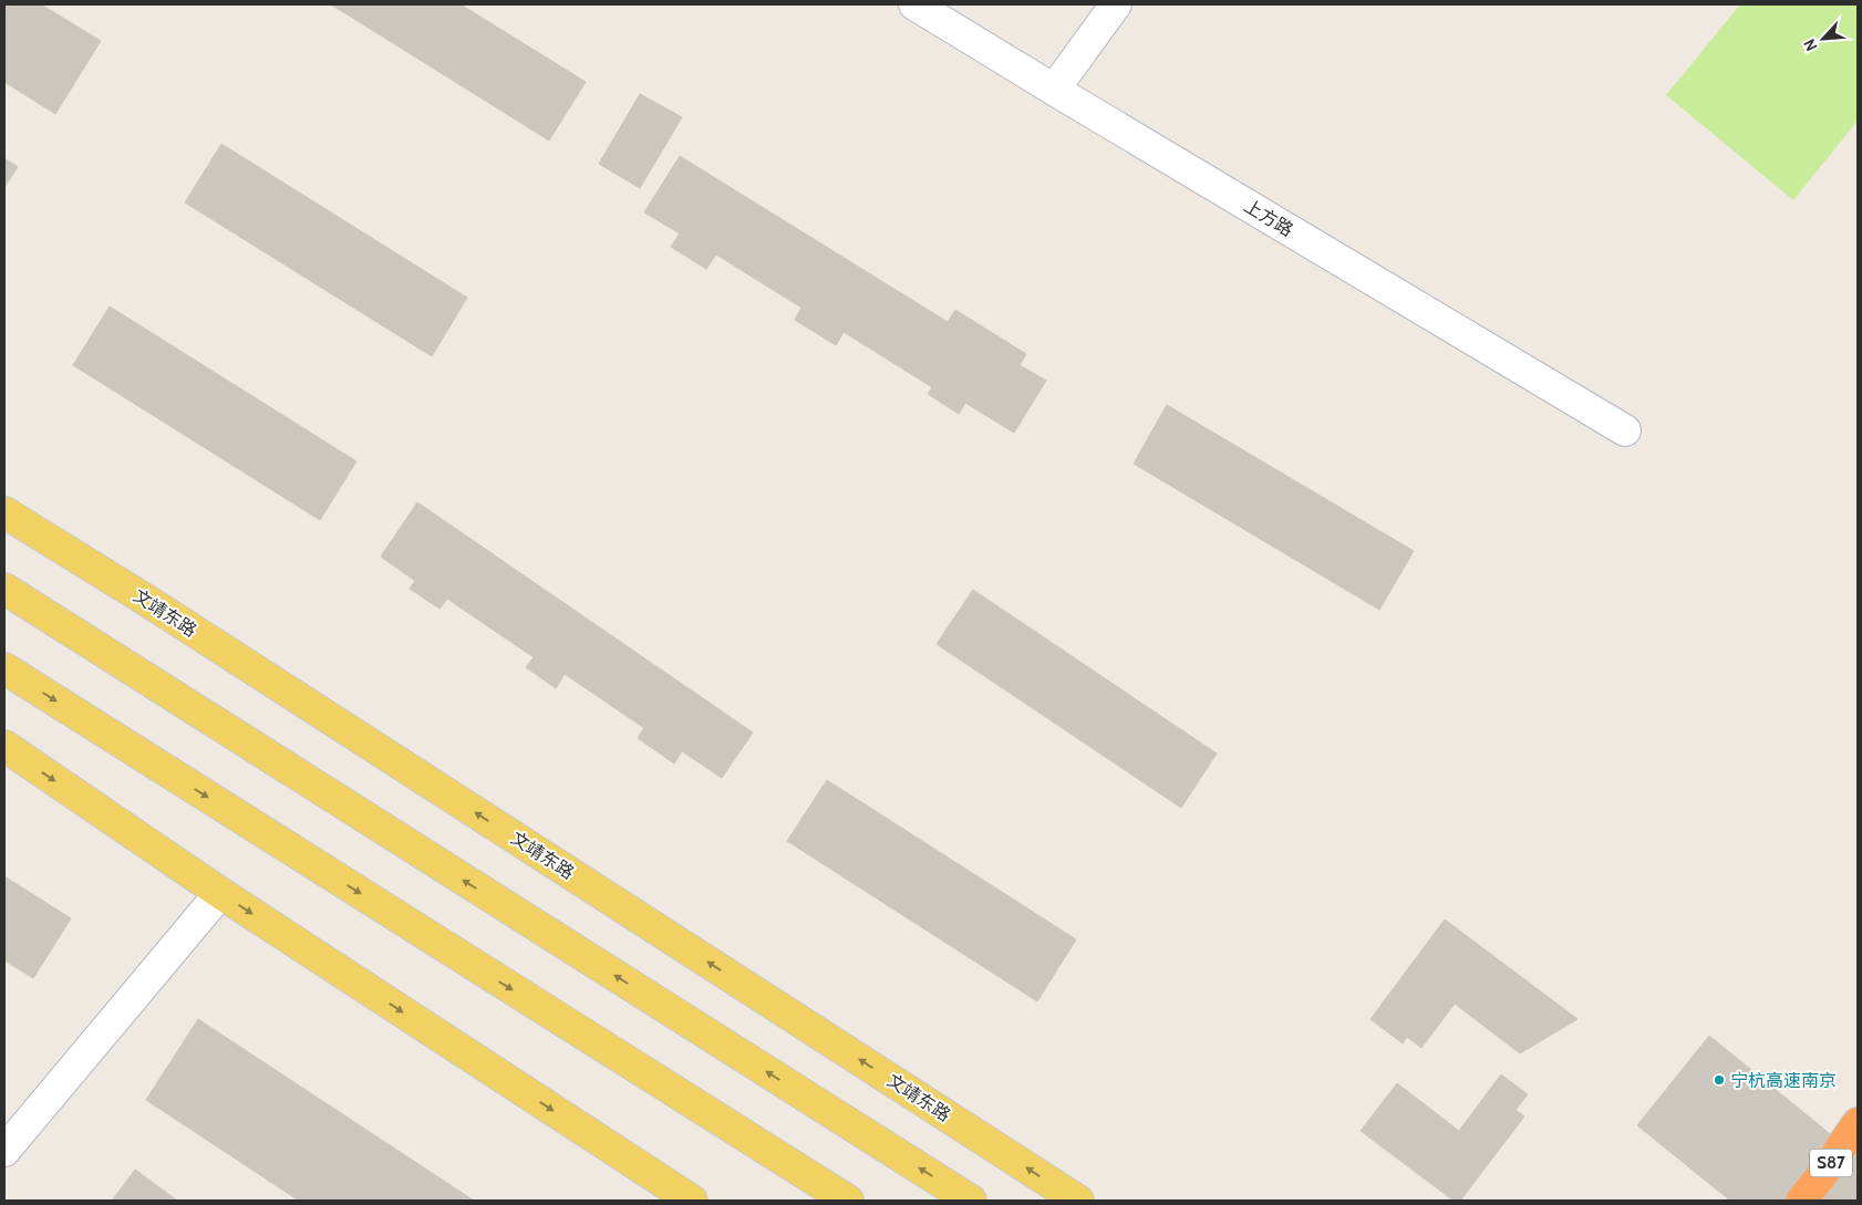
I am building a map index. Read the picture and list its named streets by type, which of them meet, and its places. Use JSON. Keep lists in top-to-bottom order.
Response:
{
  "streets": {
    "highway": ["S87"],
    "main road": ["文靖东路"],
    "street": ["上方路"]
  },
  "places": ["宁杭高速南京"],
  "north": "bottom left"
}
